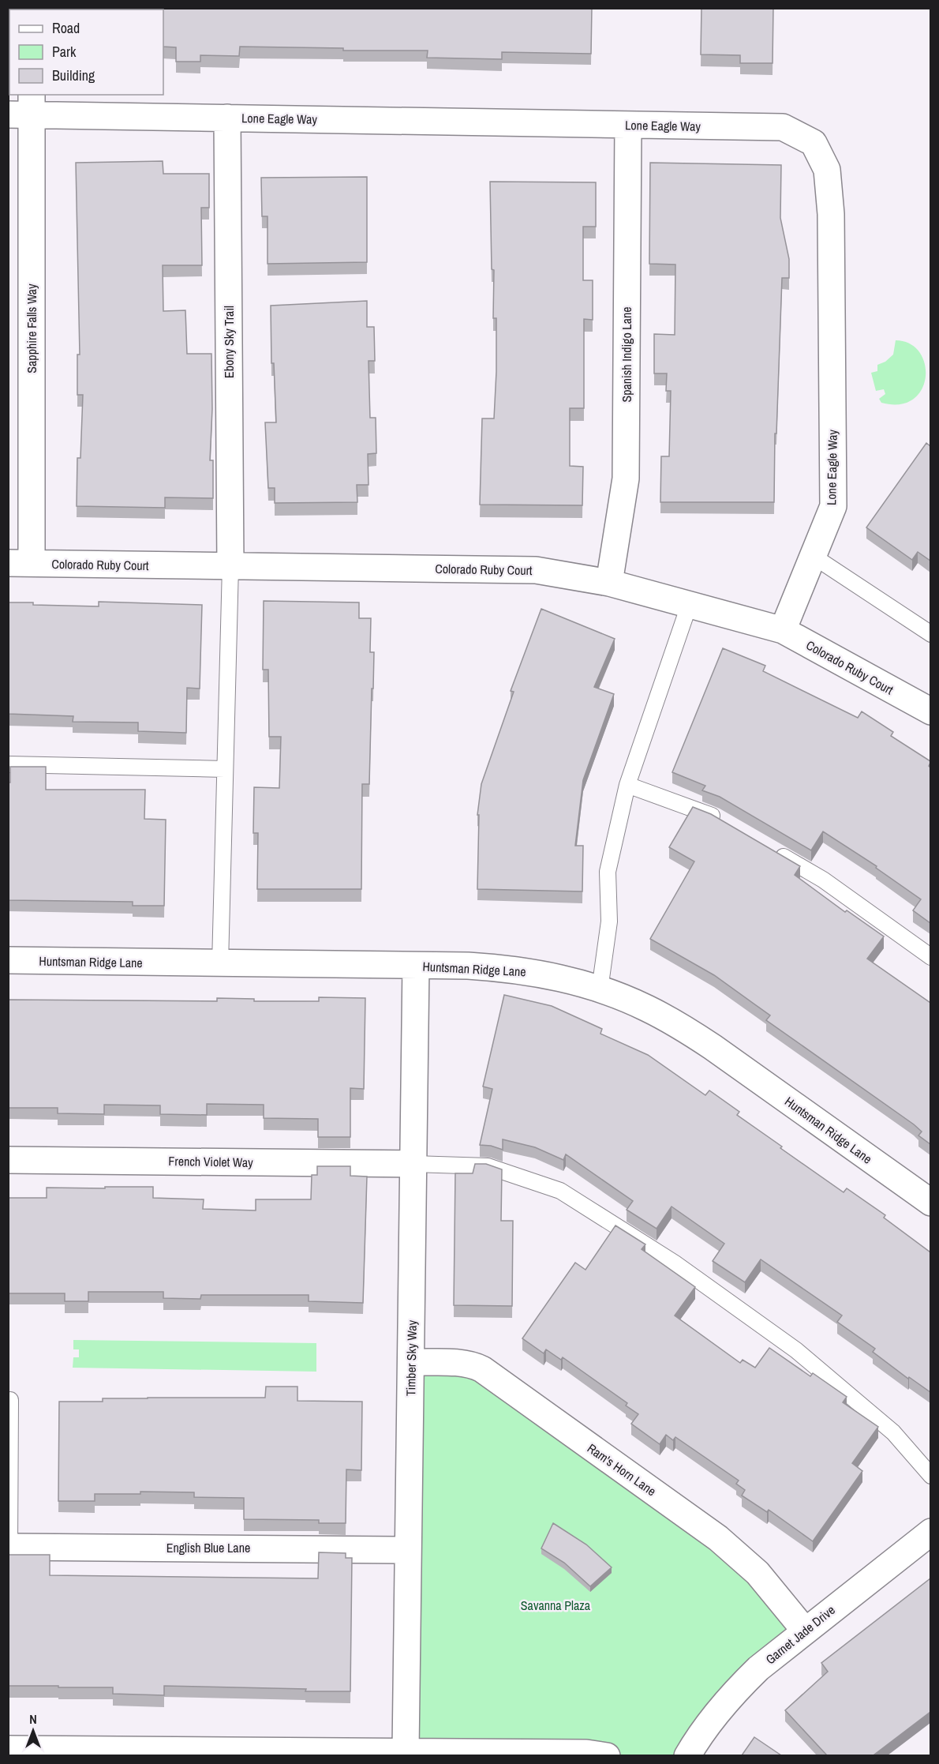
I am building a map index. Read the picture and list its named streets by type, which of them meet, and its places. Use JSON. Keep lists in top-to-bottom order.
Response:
{
  "streets": {
    "street": [
      "Lone Eagle Way",
      "Sapphire Falls Way",
      "Ebony Sky Trail",
      "Spanish Indigo Lane",
      "Colorado Ruby Court",
      "Huntsman Ridge Lane",
      "French Violet Way",
      "Timber Sky Way",
      "Ram's Horn Lane",
      "English Blue Lane",
      "Garnet Jade Drive"
    ]
  },
  "crossings": [
    ["Lone Eagle Way", "Sapphire Falls Way"],
    ["Lone Eagle Way", "Ebony Sky Trail"],
    ["Lone Eagle Way", "Spanish Indigo Lane"],
    ["Lone Eagle Way", "Colorado Ruby Court"],
    ["Sapphire Falls Way", "Colorado Ruby Court"],
    ["Ebony Sky Trail", "Colorado Ruby Court"],
    ["Spanish Indigo Lane", "Colorado Ruby Court"],
    ["Huntsman Ridge Lane", "Timber Sky Way"],
    ["French Violet Way", "Timber Sky Way"],
    ["Timber Sky Way", "Ram's Horn Lane"],
    ["Timber Sky Way", "English Blue Lane"],
    ["Ram's Horn Lane", "Garnet Jade Drive"]
  ],
  "parks": ["Savanna Plaza"],
  "legend": ["Road", "Park", "Building"],
  "north": "top"
}
